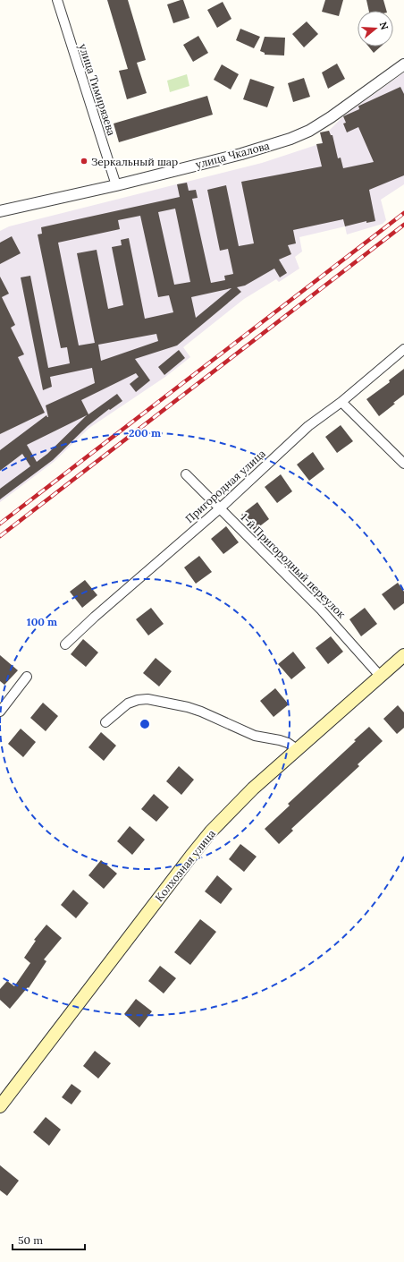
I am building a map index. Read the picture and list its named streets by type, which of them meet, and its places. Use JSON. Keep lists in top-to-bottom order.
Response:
{
  "streets": {
    "main road": ["Колхозная улица"],
    "street": [
      "улица Тимирязева",
      "улица Чкалова",
      "Пригородная улица",
      "1-й Пригородный переулок"
    ]
  },
  "crossings": [
    ["улица Тимирязева", "улица Чкалова"],
    ["Пригородная улица", "1-й Пригородный переулок"],
    ["1-й Пригородный переулок", "Колхозная улица"]
  ],
  "places": ["Зеркальный шар"],
  "scale_bar": "50 m",
  "north": "right",
  "rings": ["200 m", "100 m"]
}
